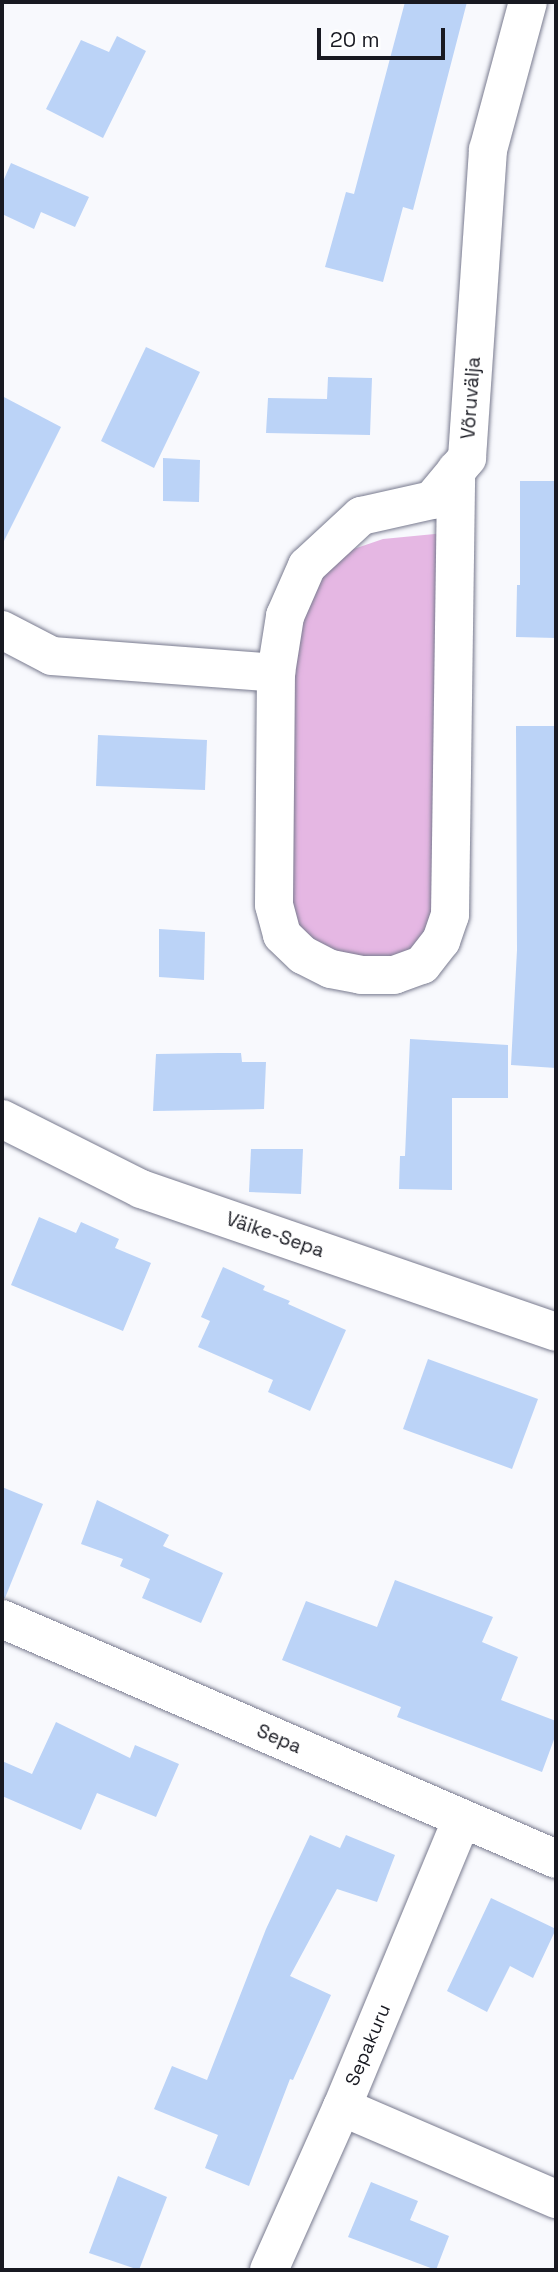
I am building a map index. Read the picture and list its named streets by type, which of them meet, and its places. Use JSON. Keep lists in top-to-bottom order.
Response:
{
  "streets": {
    "street": [
      "Võruvälja",
      "Väike-Sepa",
      "Sepa",
      "Sepakuru"
    ]
  },
  "crossings": [
    ["Sepa", "Sepakuru"]
  ],
  "scale_bar": "20 m"
}
